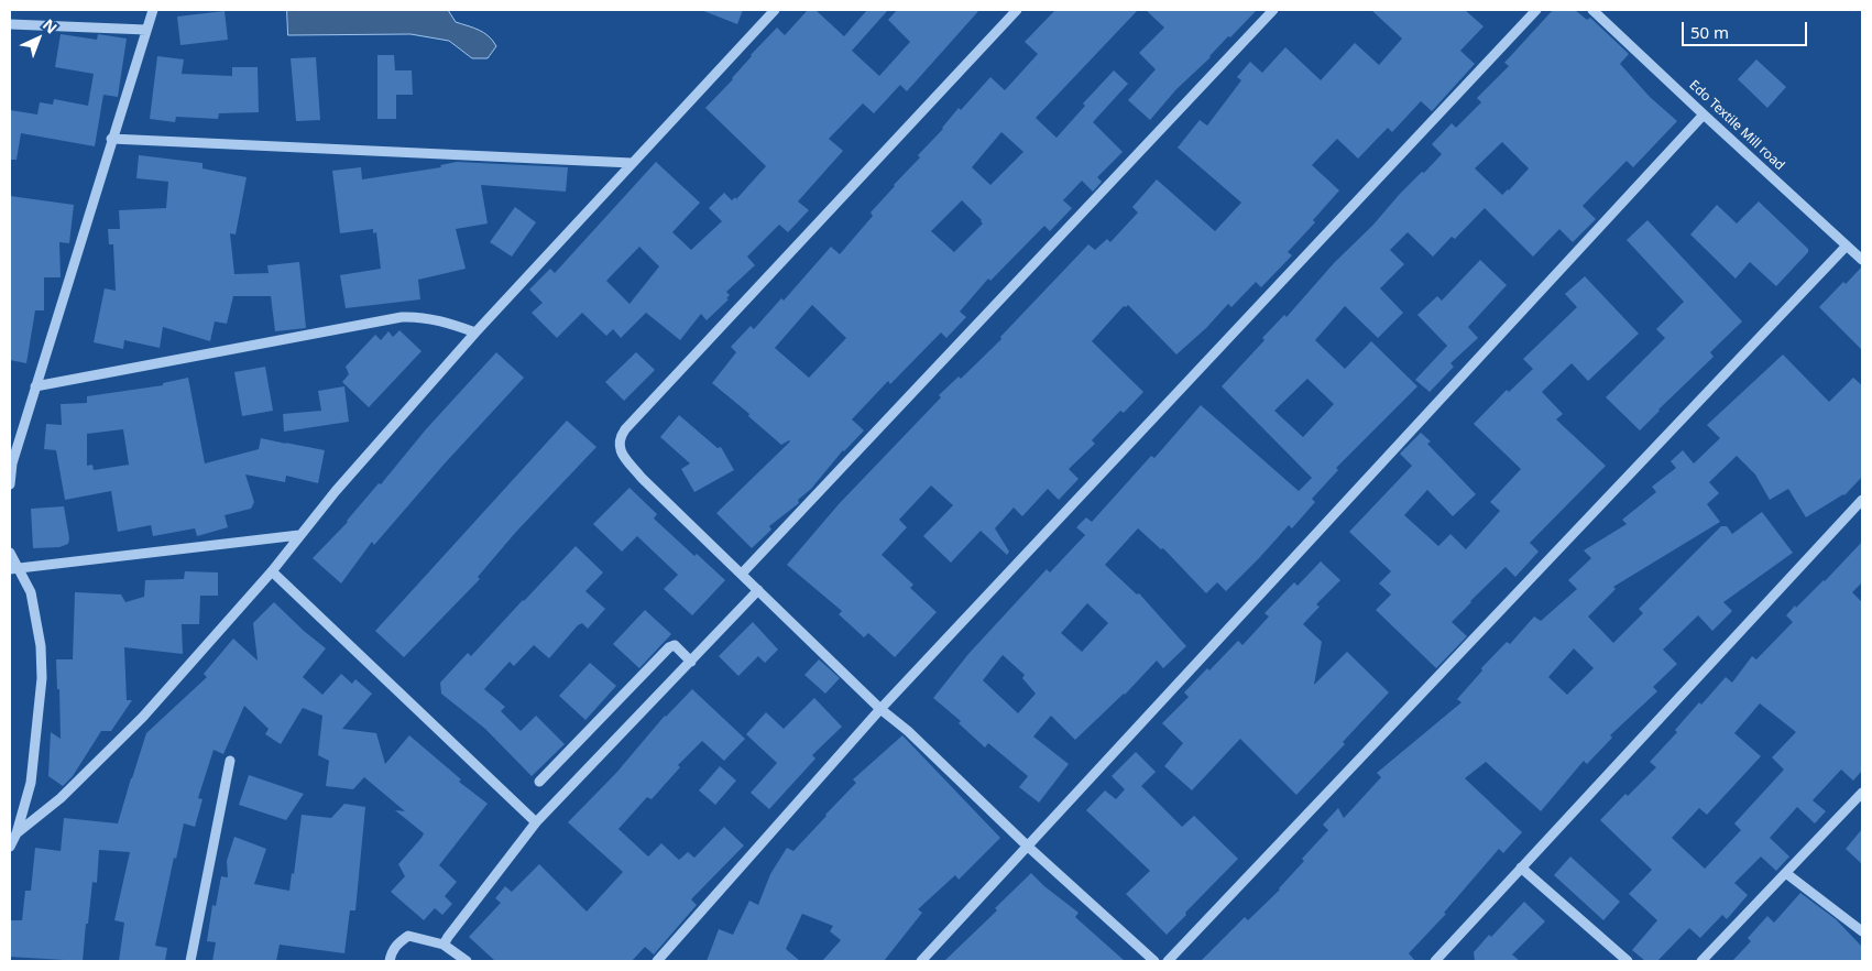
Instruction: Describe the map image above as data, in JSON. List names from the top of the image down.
{
  "streets": {
    "street": ["Edo Textile Mill road"]
  },
  "scale_bar": "50 m",
  "north": "top right"
}
